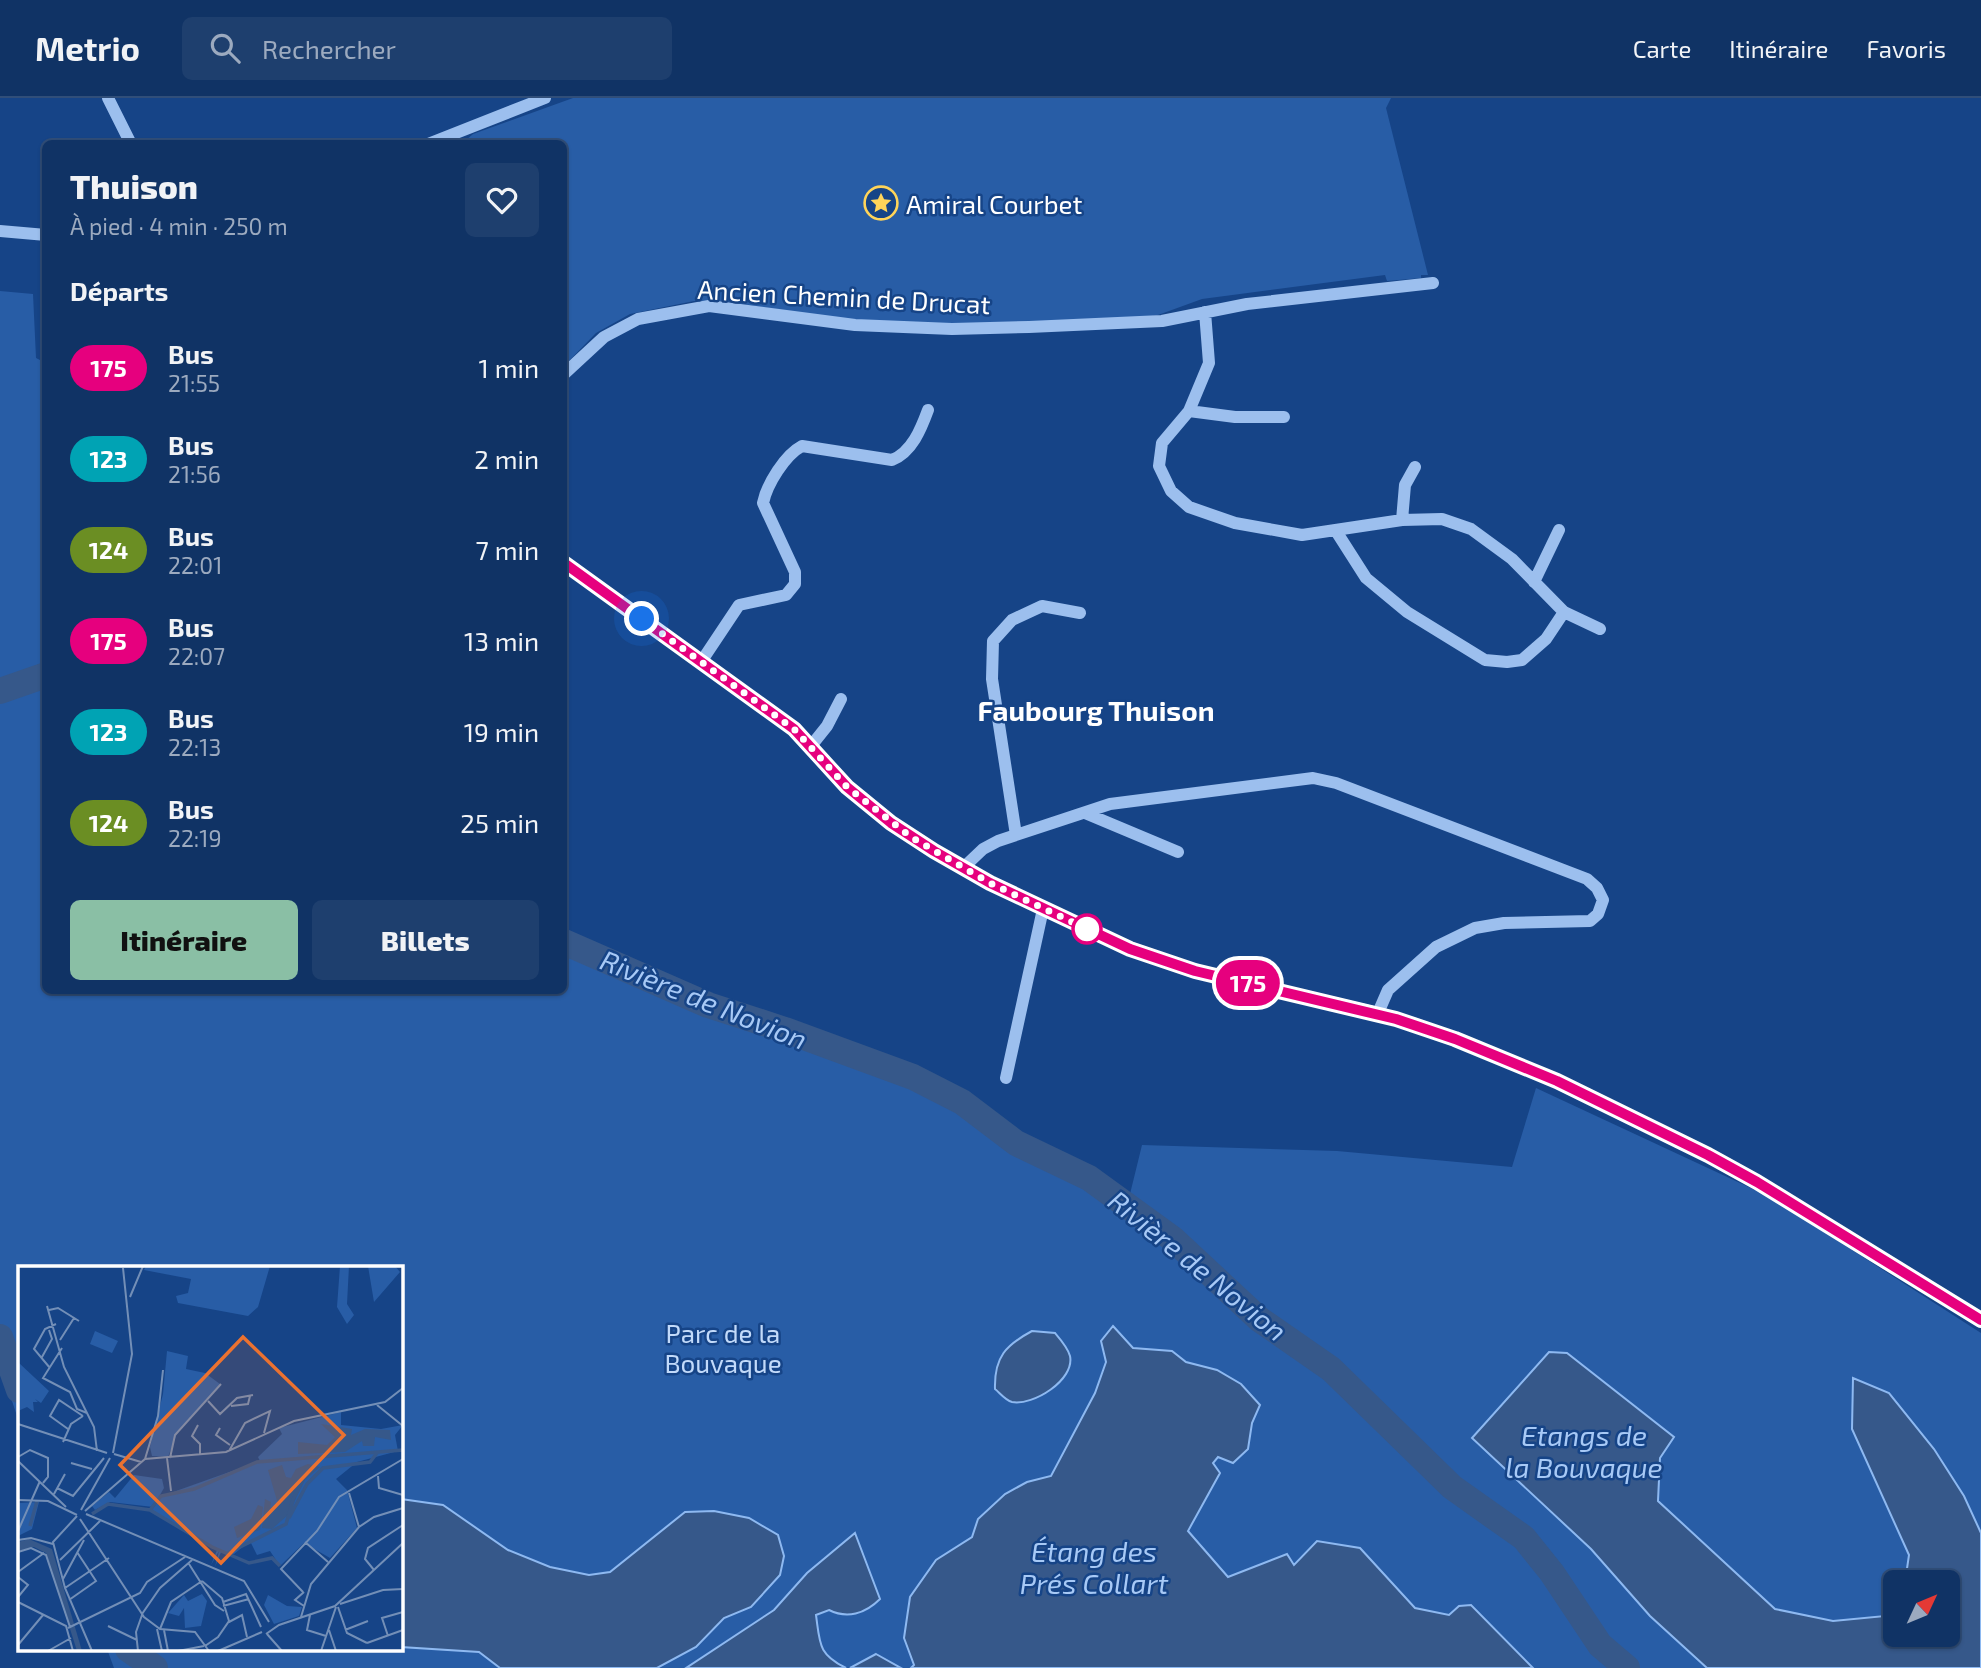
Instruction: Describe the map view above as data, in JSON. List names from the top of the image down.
{
  "streets": {
    "street": ["Ancien Chemin de Drucat"]
  },
  "districts": ["Faubourg Thuison"],
  "water": ["Rivière de Novion", "Etangs de la Bouvaque", "Étang des Prés Collart"],
  "parks": ["Parc de la Bouvaque"],
  "places": {
    "place": ["Amiral Courbet"]
  },
  "lines": ["bus line 175"],
  "north": "top right",
  "page": {
    "header": "Metrio",
    "search": "Rechercher",
    "nav": ["Carte", "Itinéraire", "Favoris"],
    "on_map": "175",
    "heading": [
      ["Thuison", "À pied · 4 min · 250 m"],
      "Départs"
    ],
    "list": [
      {
        "mark": "175",
        "name": "Bus",
        "note": "21:55",
        "value": "1 min"
      },
      {
        "mark": "123",
        "name": "Bus",
        "note": "21:56",
        "value": "2 min"
      },
      {
        "mark": "124",
        "name": "Bus",
        "note": "22:01",
        "value": "7 min"
      },
      {
        "mark": "175",
        "name": "Bus",
        "note": "22:07",
        "value": "13 min"
      },
      {
        "mark": "123",
        "name": "Bus",
        "note": "22:13",
        "value": "19 min"
      },
      {
        "mark": "124",
        "name": "Bus",
        "note": "22:19",
        "value": "25 min"
      }
    ],
    "buttons": ["Itinéraire", "Billets"]
  }
}
